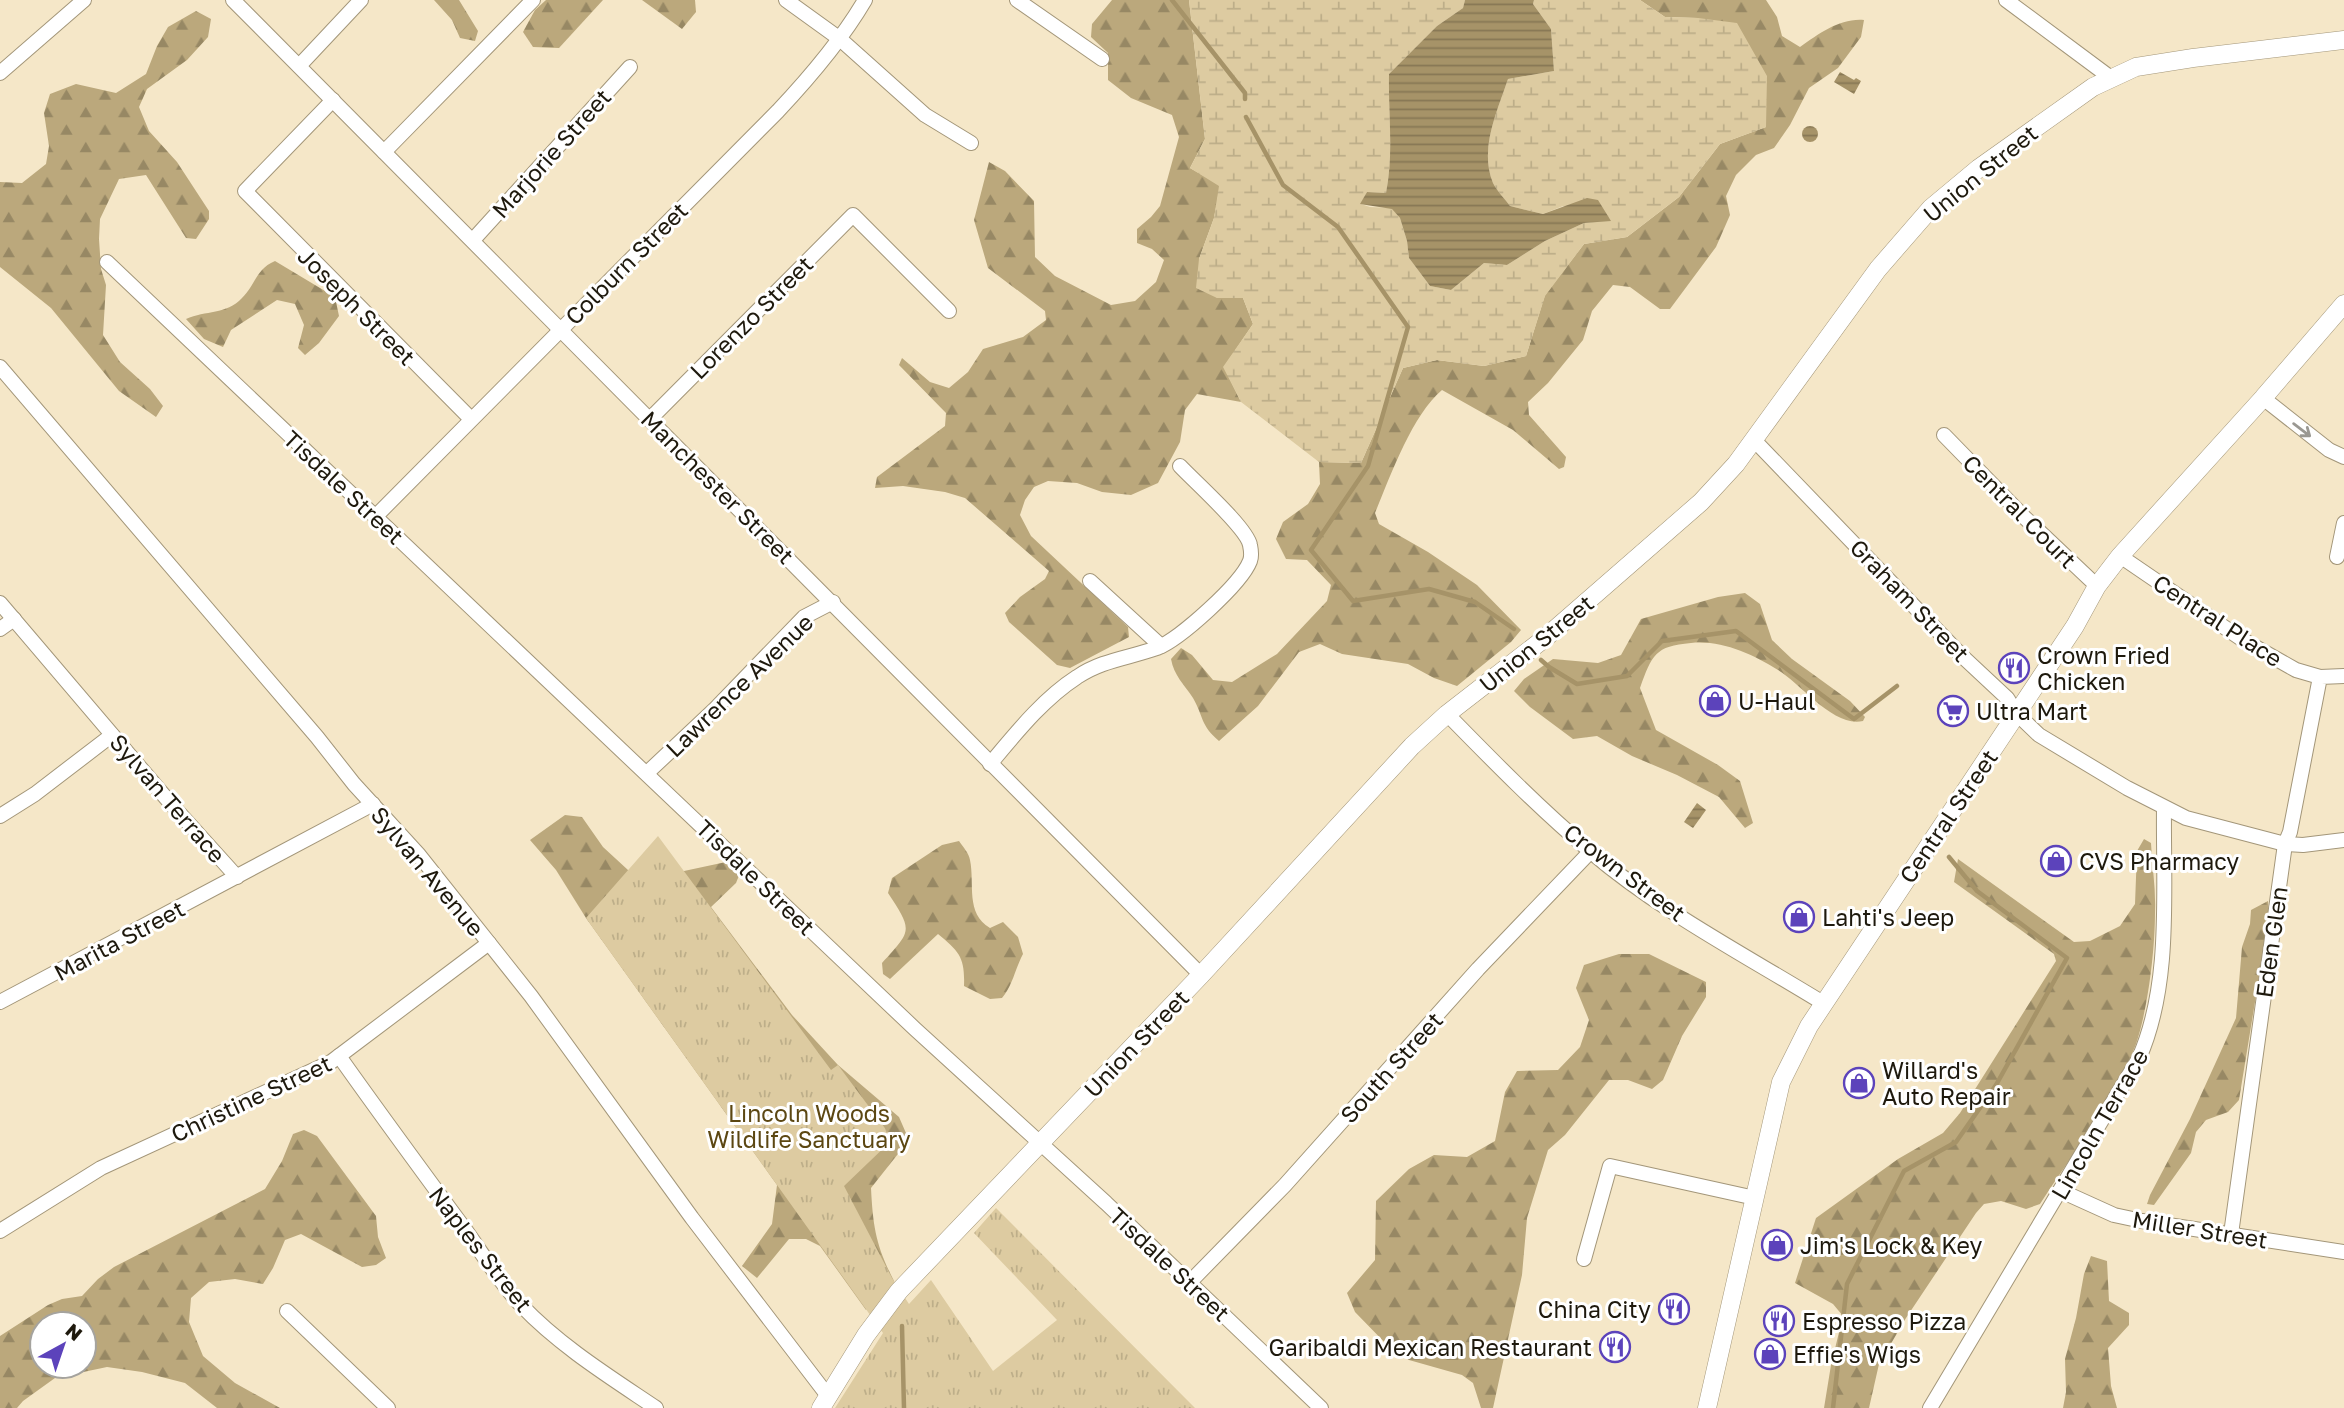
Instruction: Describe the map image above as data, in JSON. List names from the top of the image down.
{
  "streets": {
    "main road": ["Union Street", "Central Street"],
    "street": [
      "Marjorie Street",
      "Colburn Street",
      "Joseph Street",
      "Lorenzo Street",
      "Tisdale Street",
      "Manchester Street",
      "Central Court",
      "Graham Street",
      "Central Place",
      "Lawrence Avenue",
      "Sylvan Terrace",
      "Sylvan Avenue",
      "Crown Street",
      "Marita Street",
      "Eden Glen",
      "South Street",
      "Christine Street",
      "Lincoln Terrace",
      "Miller Street",
      "Naples Street"
    ]
  },
  "crossings": [
    ["Marjorie Street", "Manchester Street"],
    ["Union Street", "Tisdale Street"],
    ["Union Street", "Manchester Street"],
    ["Union Street", "Graham Street"],
    ["Union Street", "Sylvan Avenue"],
    ["Union Street", "Crown Street"],
    ["Colburn Street", "Joseph Street"],
    ["Colburn Street", "Tisdale Street"],
    ["Colburn Street", "Manchester Street"],
    ["Joseph Street", "Manchester Street"],
    ["Lorenzo Street", "Manchester Street"],
    ["Tisdale Street", "Lawrence Avenue"],
    ["Tisdale Street", "South Street"],
    ["Manchester Street", "Lawrence Avenue"],
    ["Central Court", "Central Street"],
    ["Graham Street", "Central Street"],
    ["Graham Street", "Eden Glen"],
    ["Graham Street", "Lincoln Terrace"],
    ["Central Place", "Central Street"],
    ["Central Place", "Eden Glen"],
    ["Sylvan Terrace", "Sylvan Avenue"],
    ["Sylvan Terrace", "Marita Street"],
    ["Central Street", "Crown Street"],
    ["Sylvan Avenue", "Christine Street"],
    ["Crown Street", "South Street"],
    ["Eden Glen", "Miller Street"],
    ["Christine Street", "Naples Street"],
    ["Lincoln Terrace", "Miller Street"]
  ],
  "parks": ["Lincoln Woods Wildlife Sanctuary"],
  "places": {
    "restaurant": [
      "Crown Fried Chicken",
      "China City",
      "Espresso Pizza",
      "Garibaldi Mexican Restaurant"
    ],
    "shop": [
      "U-Haul",
      "CVS Pharmacy",
      "Lahti's Jeep",
      "Willard's Auto Repair",
      "Jim's Lock & Key",
      "Effie's Wigs"
    ],
    "supermarket": ["Ultra Mart"]
  },
  "north": "top right"
}
